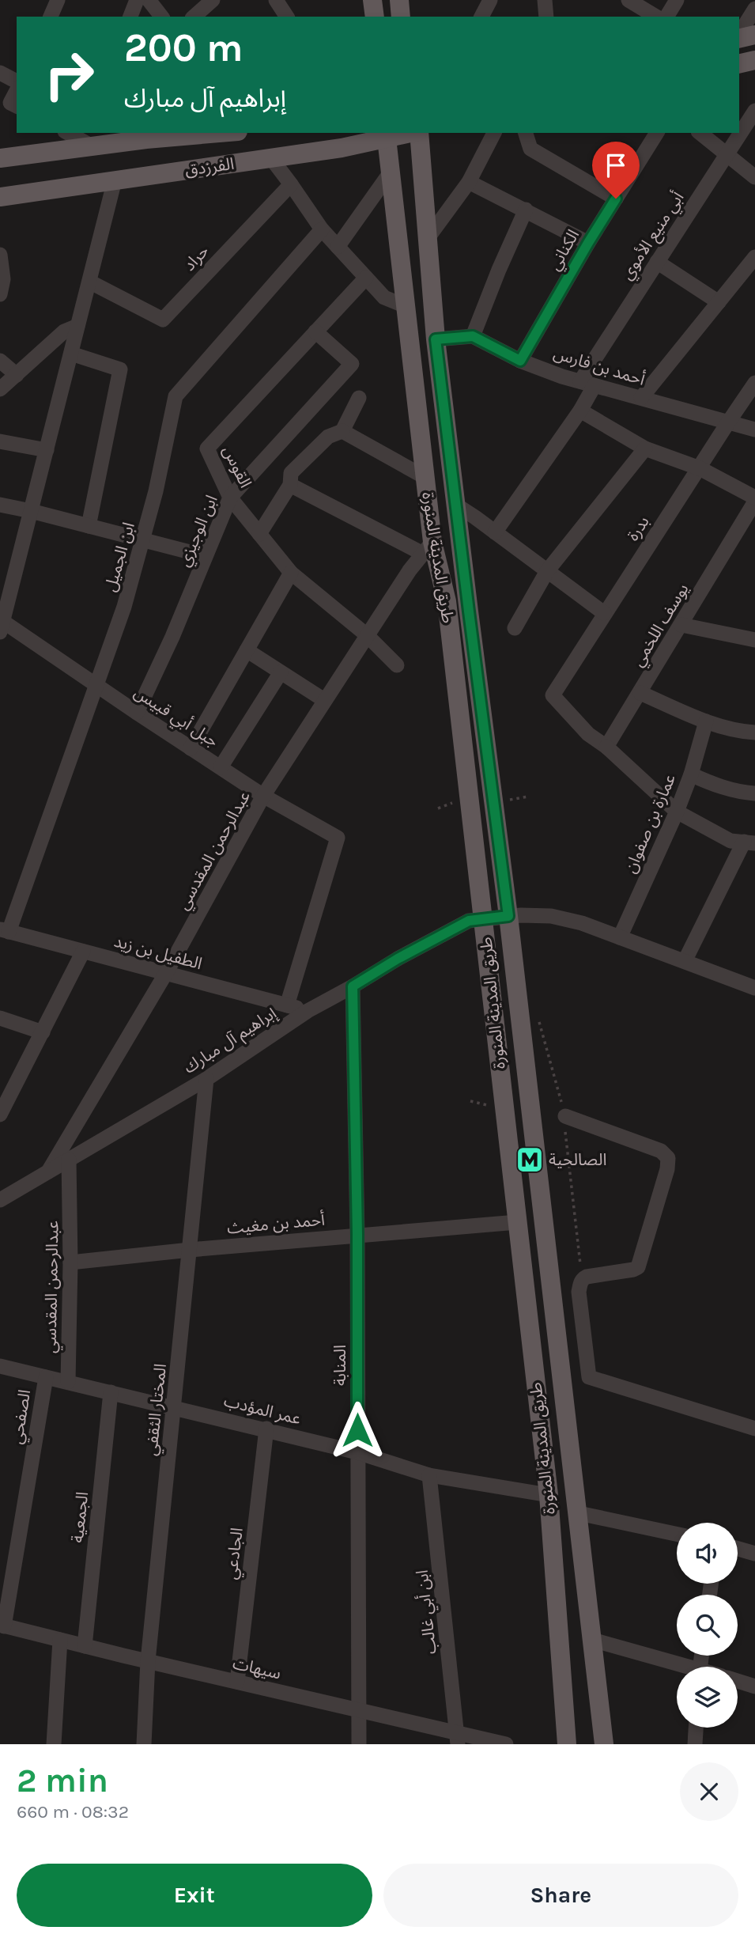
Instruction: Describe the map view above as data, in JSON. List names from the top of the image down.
{
  "streets": {
    "main road": ["الفرزدق", "طريق المدينة المنورة"],
    "street": [
      "أبي منيع الأموي",
      "الكناني",
      "حراد",
      "أحمد بن فارس",
      "القوس",
      "بدرة",
      "ابن الوجيزي",
      "ابن الجميل",
      "يوسف اللخمي",
      "جبل أبي قبيس",
      "عمارة بن صفوان",
      "عبدالرحمن المقدسي",
      "الطفيل بن زيد",
      "إبراهيم آل مبارك",
      "أحمد بن مغيث",
      "المنابة",
      "المختار الثقفي",
      "عمر المؤدب",
      "الصفحي",
      "الجمعية",
      "الجادعي",
      "ابن أبي غالب",
      "سيهات"
    ]
  },
  "crossings": [
    ["الفرزدق", "طريق المدينة المنورة"],
    ["أبي منيع الأموي", "أحمد بن فارس"],
    ["الكناني", "أحمد بن فارس"],
    ["أحمد بن فارس", "بدرة"],
    ["القوس", "ابن الوجيزي"],
    ["القوس", "عبدالرحمن المقدسي"],
    ["بدرة", "يوسف اللخمي"],
    ["ابن الوجيزي", "جبل أبي قبيس"],
    ["ابن الجميل", "جبل أبي قبيس"],
    ["ابن الجميل", "الطفيل بن زيد"],
    ["طريق المدينة المنورة", "عبدالرحمن المقدسي"],
    ["طريق المدينة المنورة", "إبراهيم آل مبارك"],
    ["طريق المدينة المنورة", "أحمد بن مغيث"],
    ["طريق المدينة المنورة", "عمر المؤدب"],
    ["جبل أبي قبيس", "عبدالرحمن المقدسي"],
    ["جبل أبي قبيس", "الطفيل بن زيد"],
    ["عمارة بن صفوان", "إبراهيم آل مبارك"],
    ["عبدالرحمن المقدسي", "الطفيل بن زيد"],
    ["عبدالرحمن المقدسي", "إبراهيم آل مبارك"],
    ["عبدالرحمن المقدسي", "أحمد بن مغيث"],
    ["عبدالرحمن المقدسي", "عمر المؤدب"],
    ["الطفيل بن زيد", "إبراهيم آل مبارك"],
    ["إبراهيم آل مبارك", "المنابة"],
    ["إبراهيم آل مبارك", "المختار الثقفي"],
    ["أحمد بن مغيث", "المنابة"],
    ["أحمد بن مغيث", "المختار الثقفي"],
    ["المنابة", "عمر المؤدب"],
    ["المنابة", "سيهات"],
    ["المختار الثقفي", "عمر المؤدب"],
    ["المختار الثقفي", "سيهات"],
    ["عمر المؤدب", "الصفحي"],
    ["عمر المؤدب", "الجمعية"],
    ["عمر المؤدب", "الجادعي"],
    ["عمر المؤدب", "ابن أبي غالب"],
    ["الصفحي", "سيهات"],
    ["الجمعية", "سيهات"],
    ["الجادعي", "سيهات"],
    ["ابن أبي غالب", "سيهات"]
  ],
  "places": {
    "metro station": ["الصالحية"]
  },
  "page": {
    "turn": ["200 m", "إبراهيم آل مبارك"],
    "heading": ["2 min", "660 m · 08:32"],
    "buttons": ["Exit", "Share"]
  }
}
